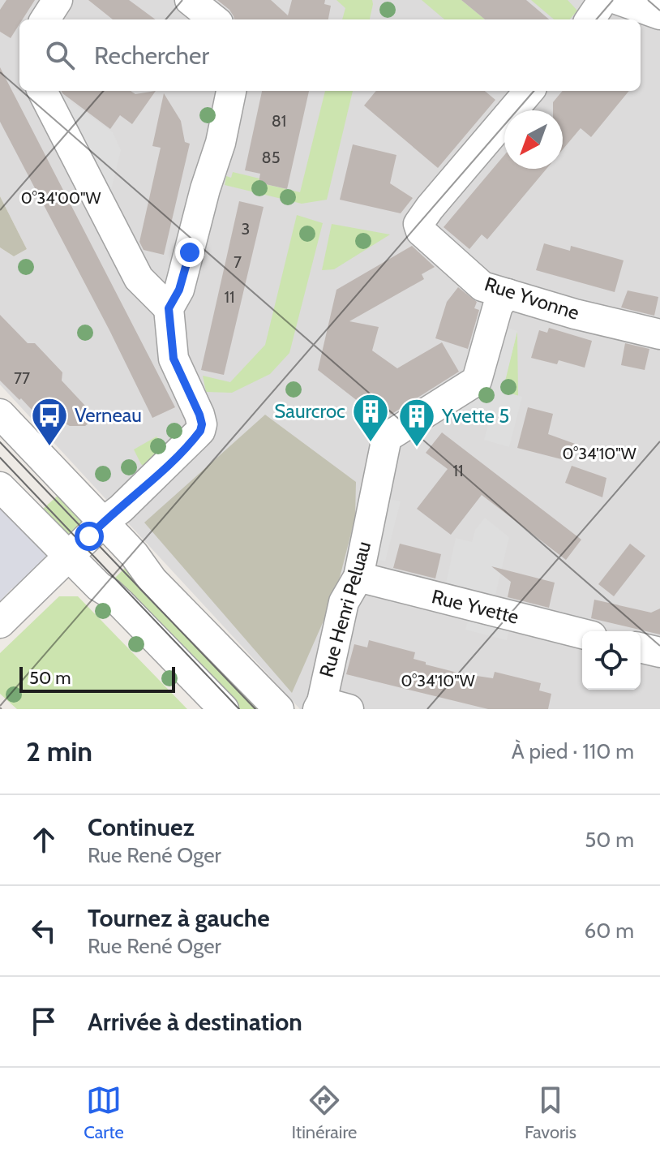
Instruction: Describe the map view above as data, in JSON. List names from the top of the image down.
{
  "streets": {
    "street": ["Rue Yvonne", "Rue Yvette", "Rue Henri Peluau"]
  },
  "crossings": [
    ["Rue Yvonne", "Rue Henri Peluau"],
    ["Rue Yvette", "Rue Henri Peluau"]
  ],
  "places": {
    "building": ["Saurcroc", "Yvette 5"],
    "bus stop": ["Verneau"]
  },
  "house_numbers": [
    "81",
    "85",
    "3",
    "7",
    "11",
    "77",
    "11"
  ],
  "scale_bar": "50 m",
  "north": "bottom left",
  "page": {
    "search": "Rechercher",
    "scale": "50 m",
    "heading": ["2 min", "À pied · 110 m"],
    "list": [
      ["Continuez", "Rue René Oger", "50 m"],
      ["Tournez à gauche", "Rue René Oger", "60 m"],
      "Arrivée à destination"
    ],
    "nav": ["Carte", "Itinéraire", "Favoris"]
  },
  "coordinates": ["0°34'00\"W", "0°34'10\"W"]
}
